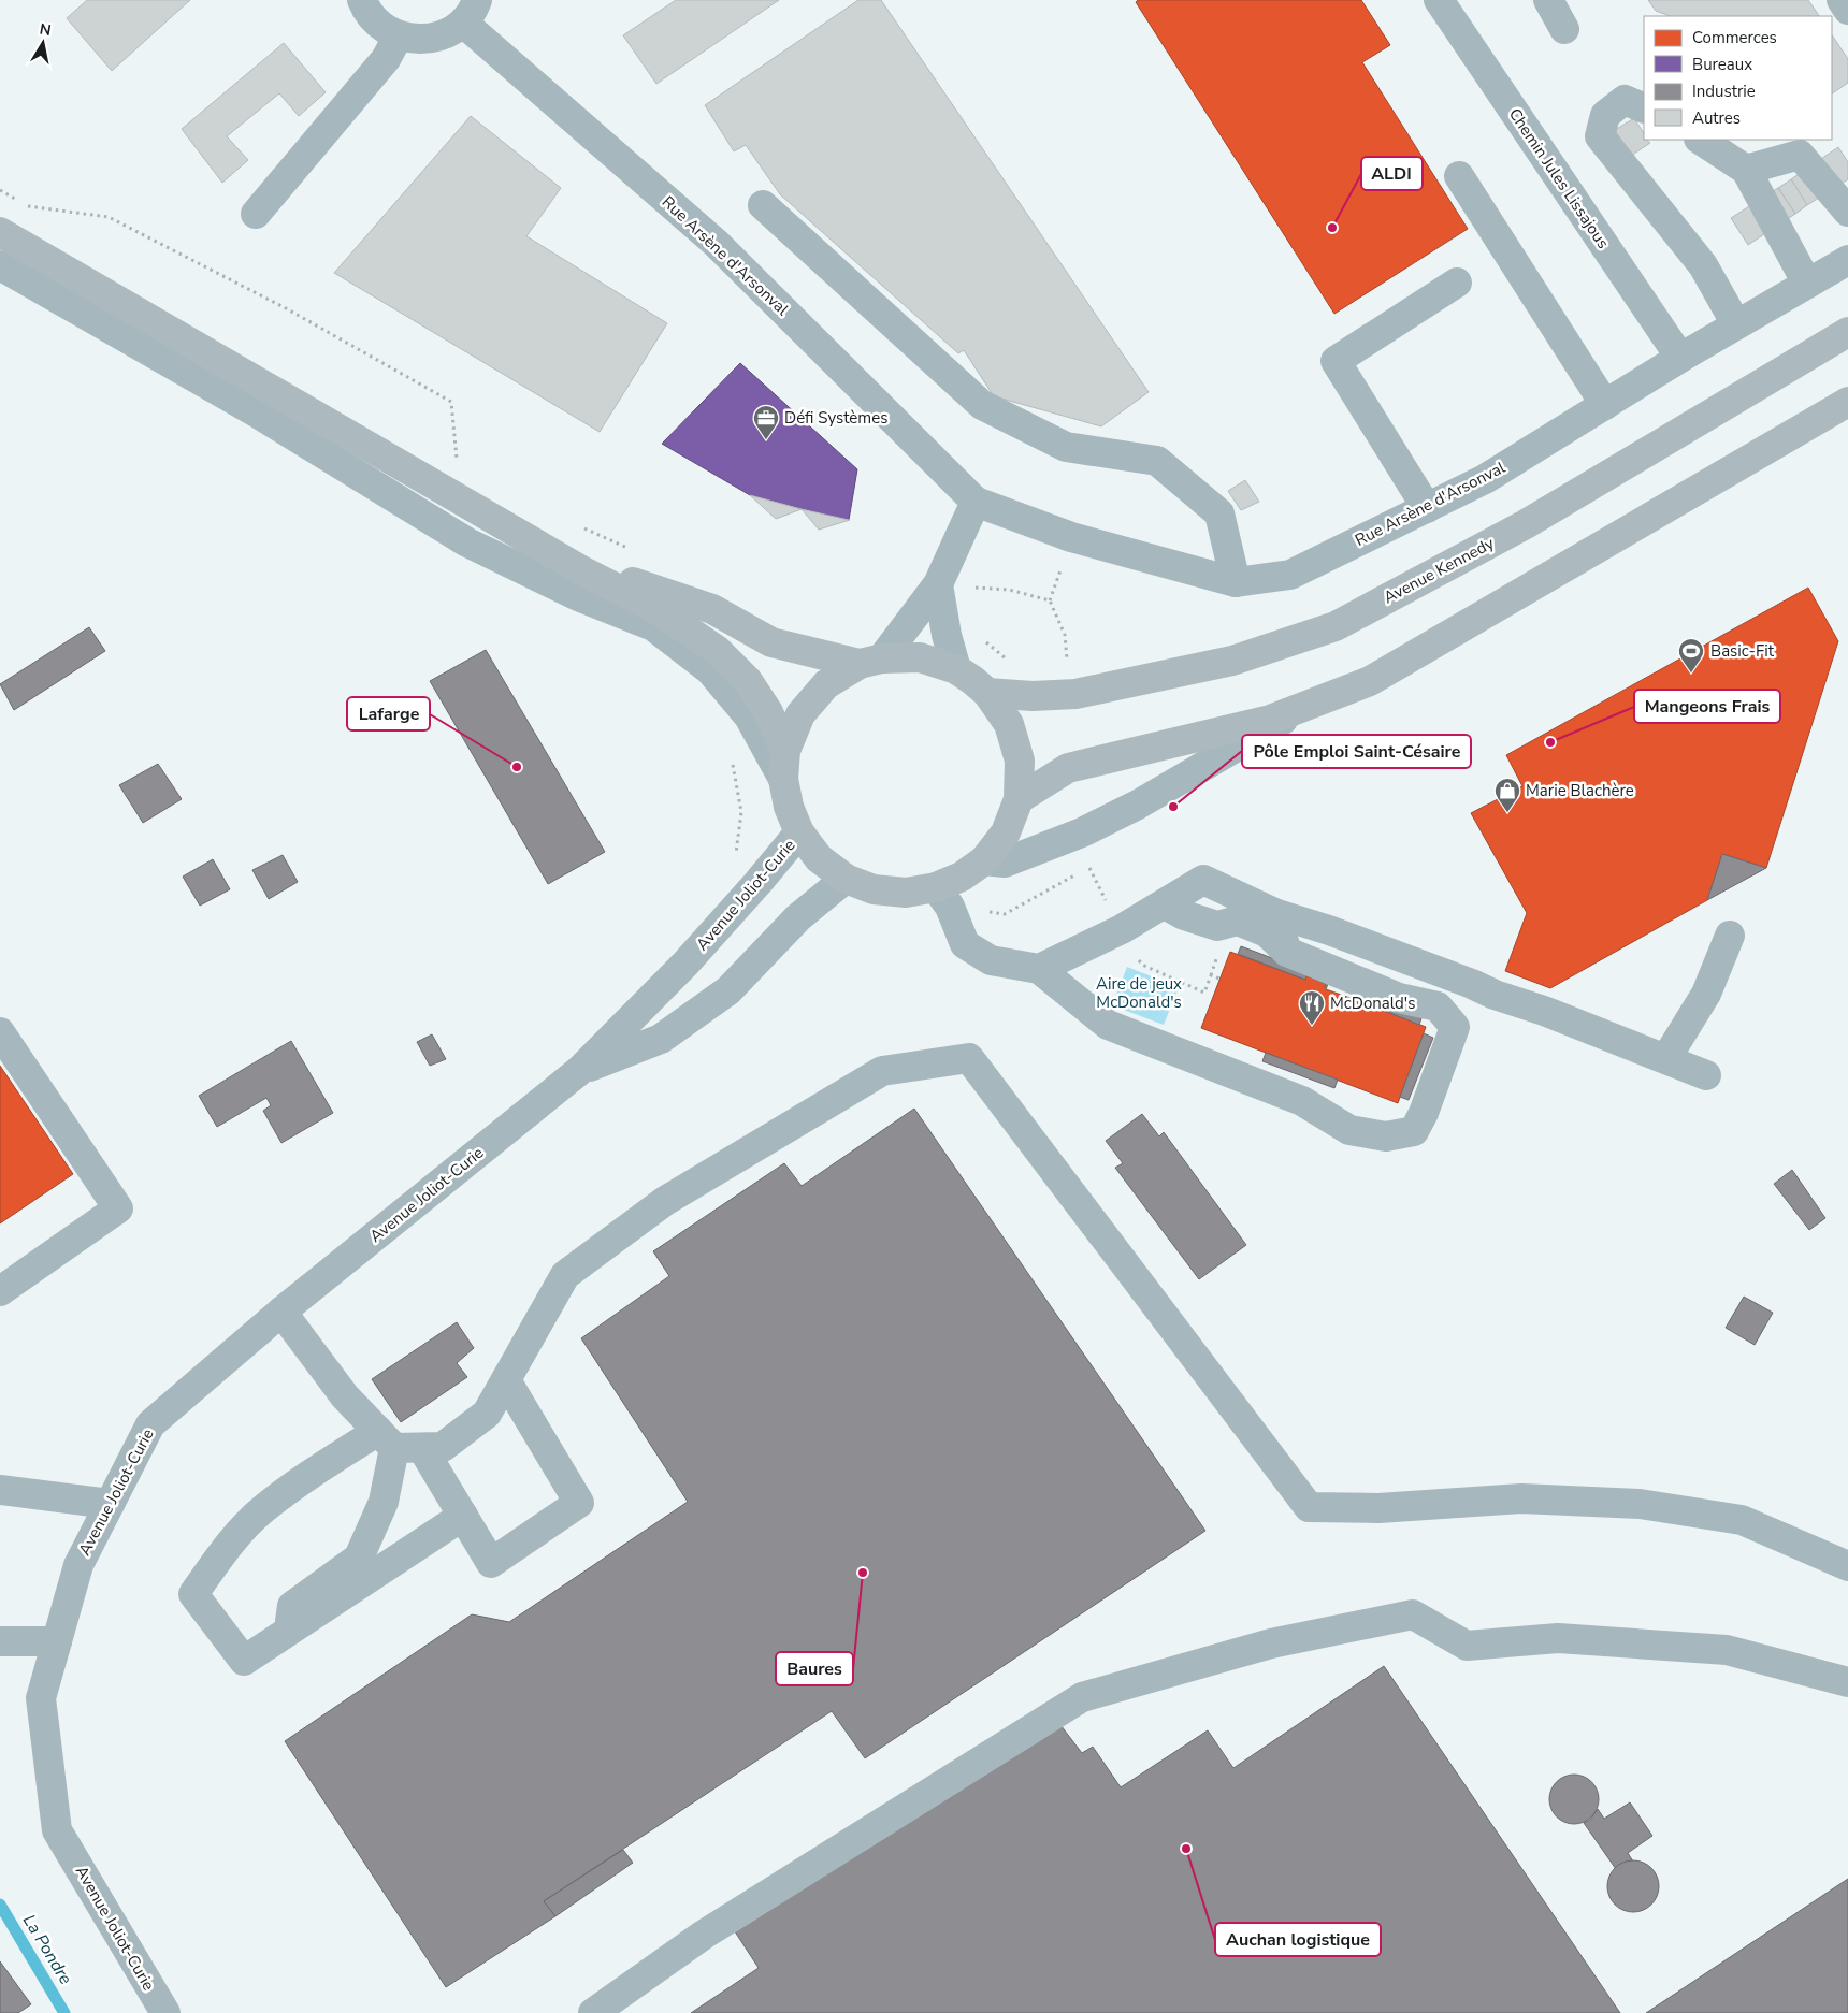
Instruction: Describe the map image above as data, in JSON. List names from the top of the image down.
{
  "streets": {
    "main road": ["Avenue Kennedy"],
    "street": ["Chemin Jules Lissajous", "Rue Arsène d'Arsonval", "Avenue Joliot-Curie"]
  },
  "crossings": [
    ["Chemin Jules Lissajous", "Rue Arsène d'Arsonval"]
  ],
  "water": ["La Pondre"],
  "parks": ["Aire de jeux McDonald's"],
  "places": {
    "other": [
      "ALDI",
      "Mangeons Frais",
      "Lafarge",
      "Pôle Emploi Saint-Césaire",
      "Baures",
      "Auchan logistique"
    ],
    "office": ["Défi Systèmes"],
    "sports": ["Basic-Fit"],
    "shop": ["Marie Blachère"],
    "restaurant": ["McDonald's"]
  },
  "legend": [
    "Commerces",
    "Bureaux",
    "Industrie",
    "Autres"
  ],
  "north": "top"
}
